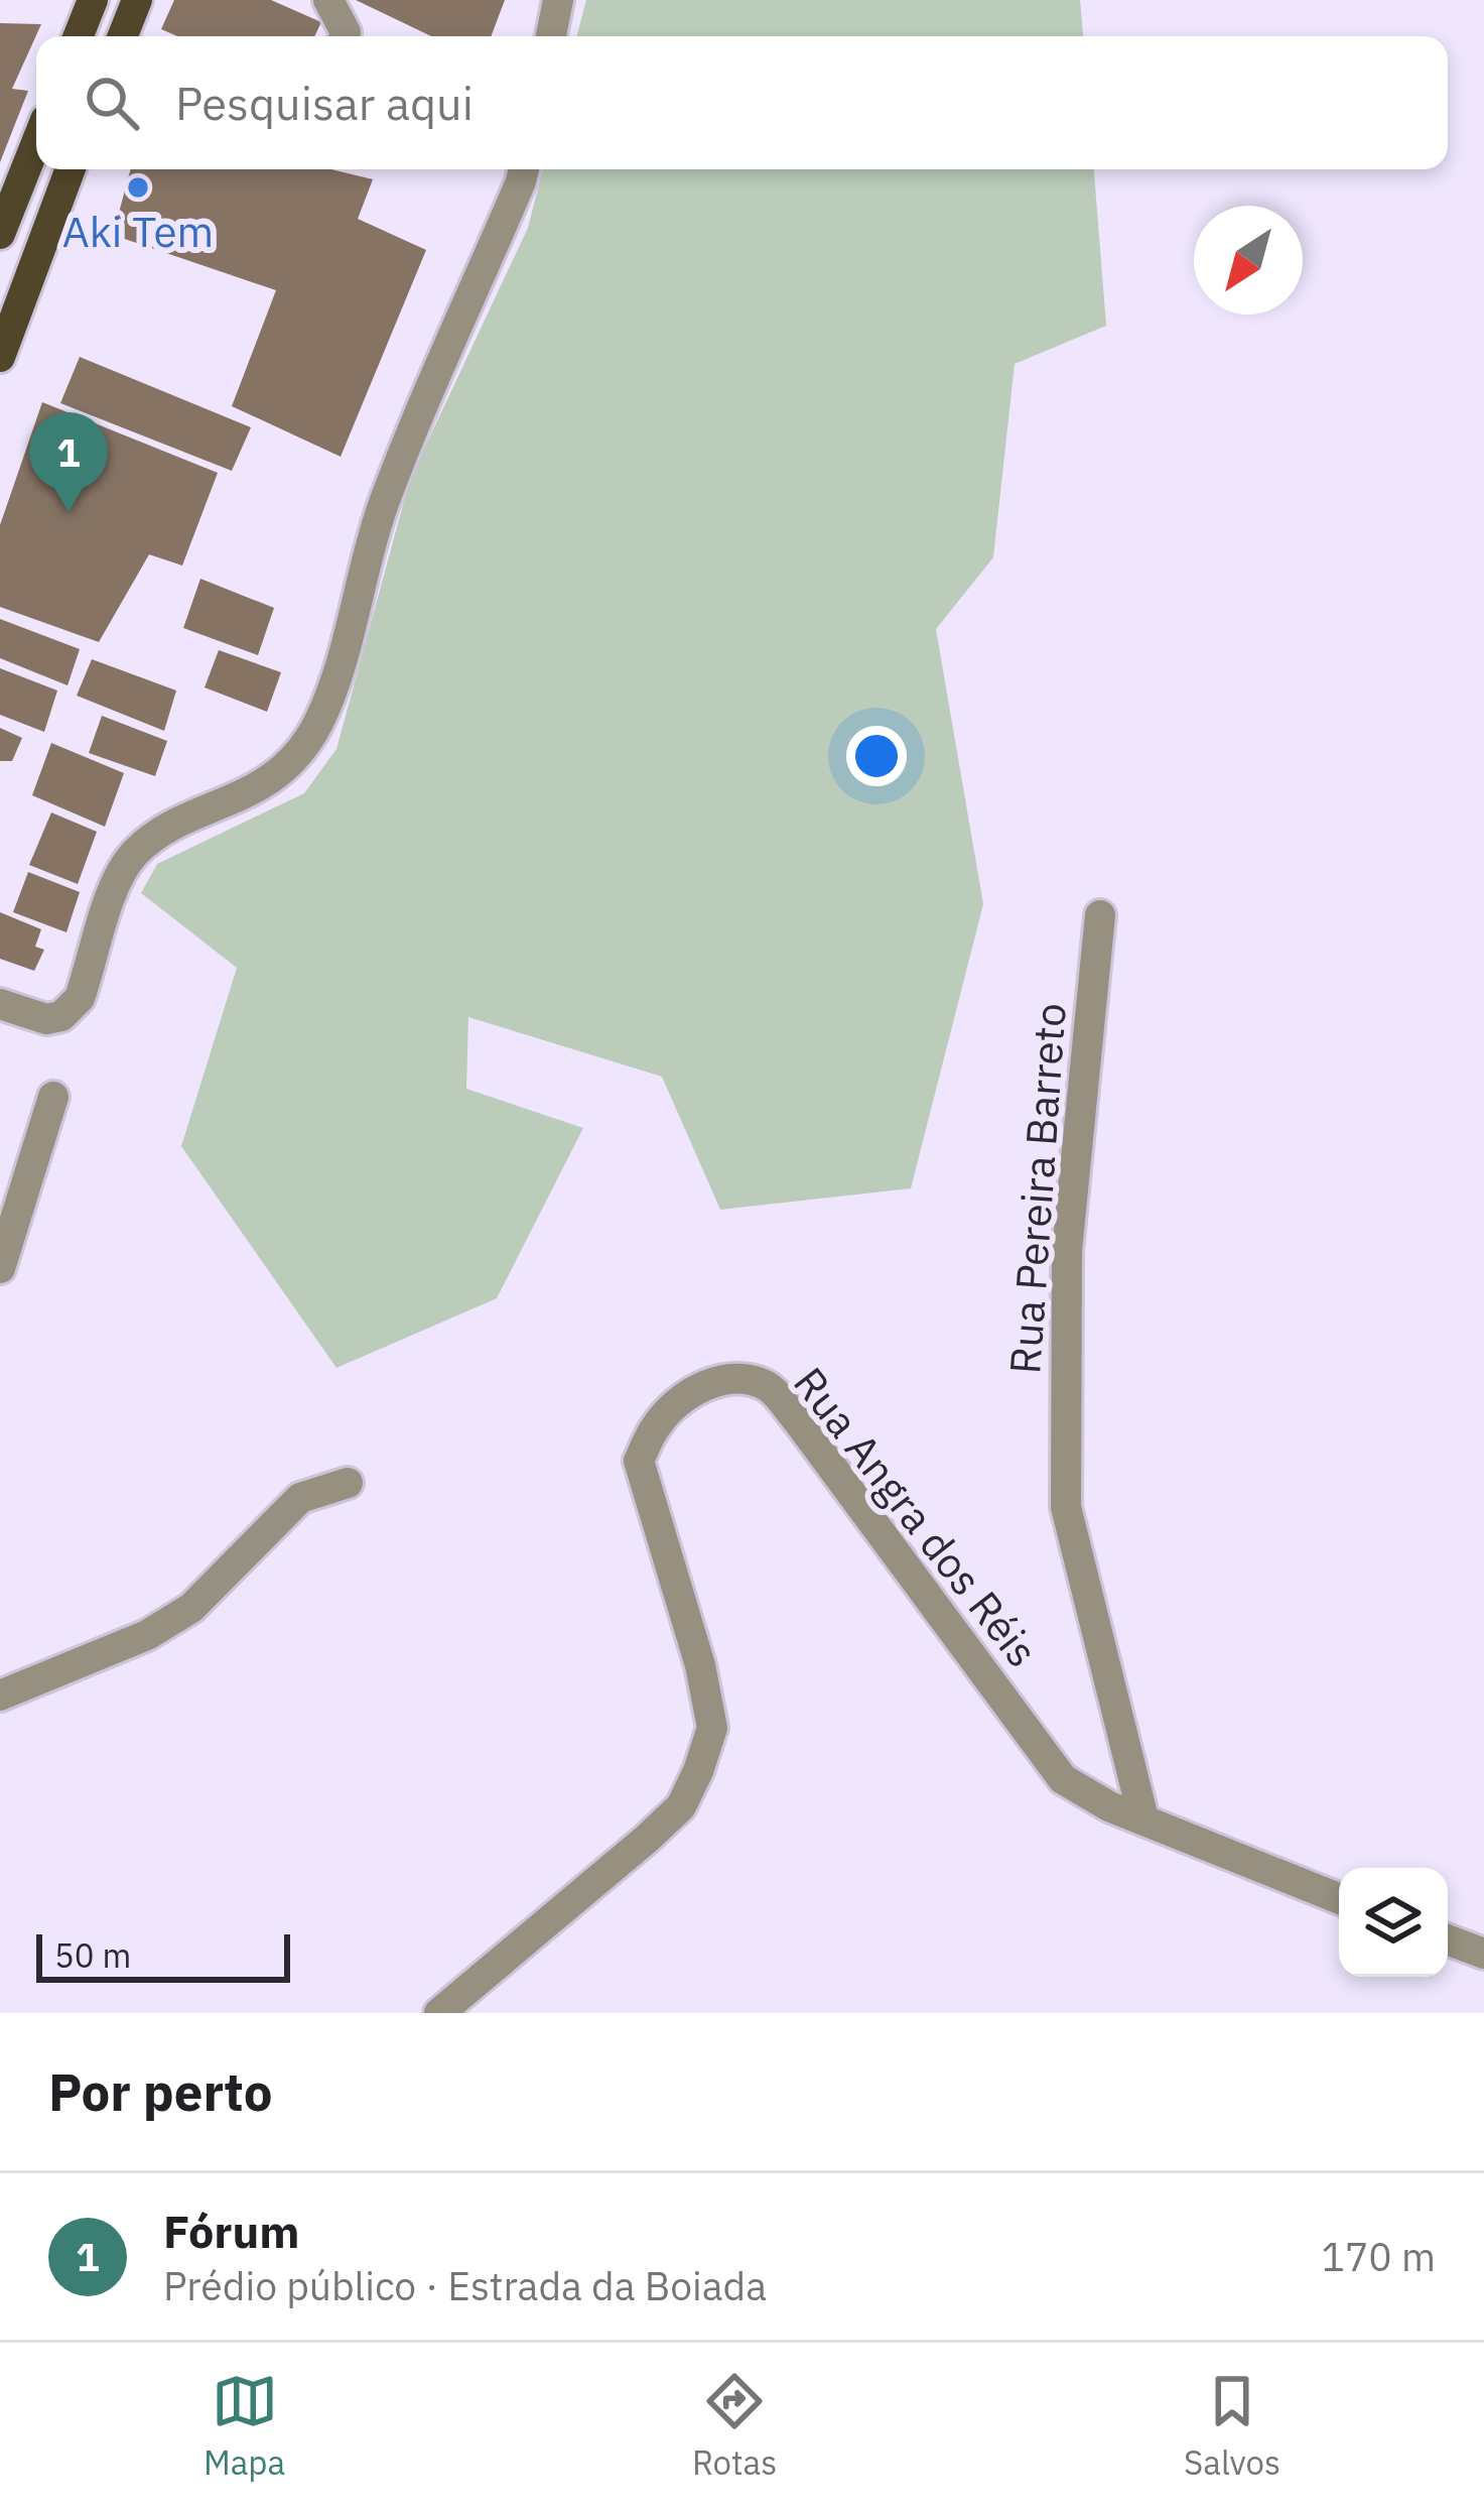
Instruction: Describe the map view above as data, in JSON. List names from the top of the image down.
{
  "streets": {
    "street": ["Rua Pereira Barreto", "Rua Angra dos Réis"]
  },
  "crossings": [
    ["Rua Pereira Barreto", "Rua Angra dos Réis"]
  ],
  "places": ["Aki Tem"],
  "scale_bar": "50 m",
  "north": "bottom left",
  "page": {
    "search": "Pesquisar aqui",
    "pins": "1",
    "scale": "50 m",
    "heading": "Por perto",
    "list": [
      {
        "mark": "1",
        "name": "Fórum",
        "note": "Prédio público · Estrada da Boiada",
        "value": "170 m"
      }
    ],
    "nav": ["Mapa", "Rotas", "Salvos"]
  }
}
